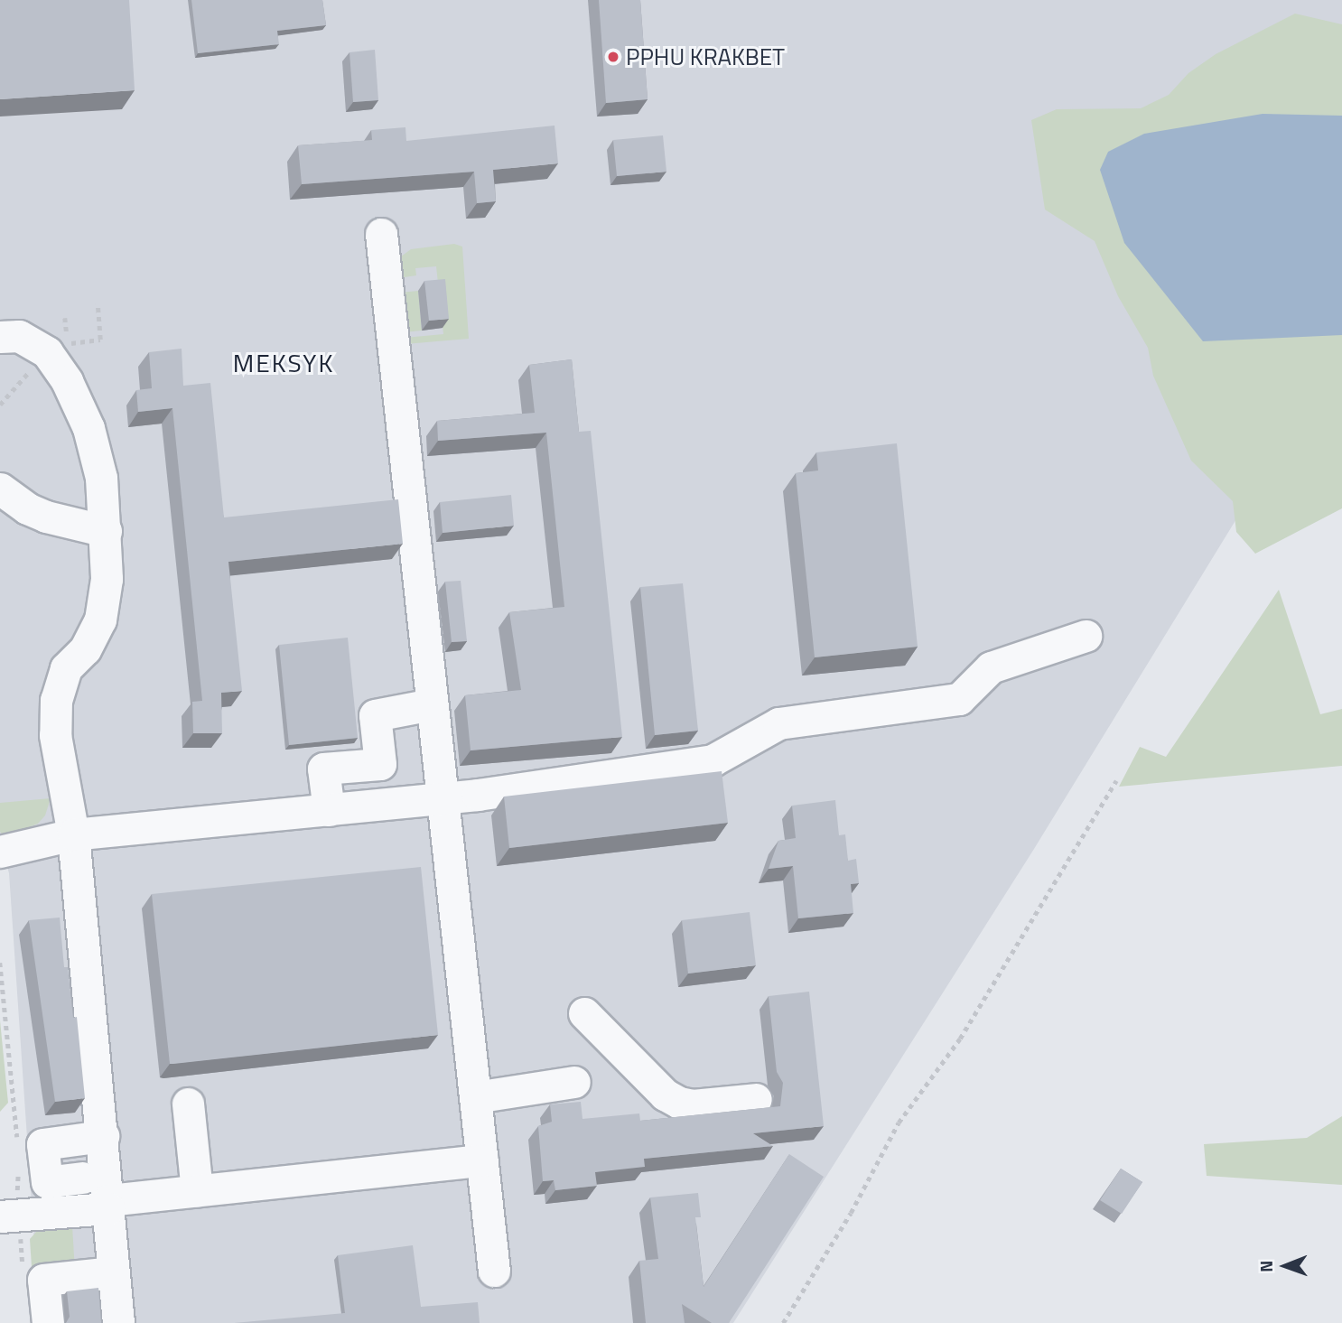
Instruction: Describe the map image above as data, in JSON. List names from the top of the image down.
{
  "districts": ["MEKSYK"],
  "places": ["PPHU KRAKBET"],
  "north": "left"
}
